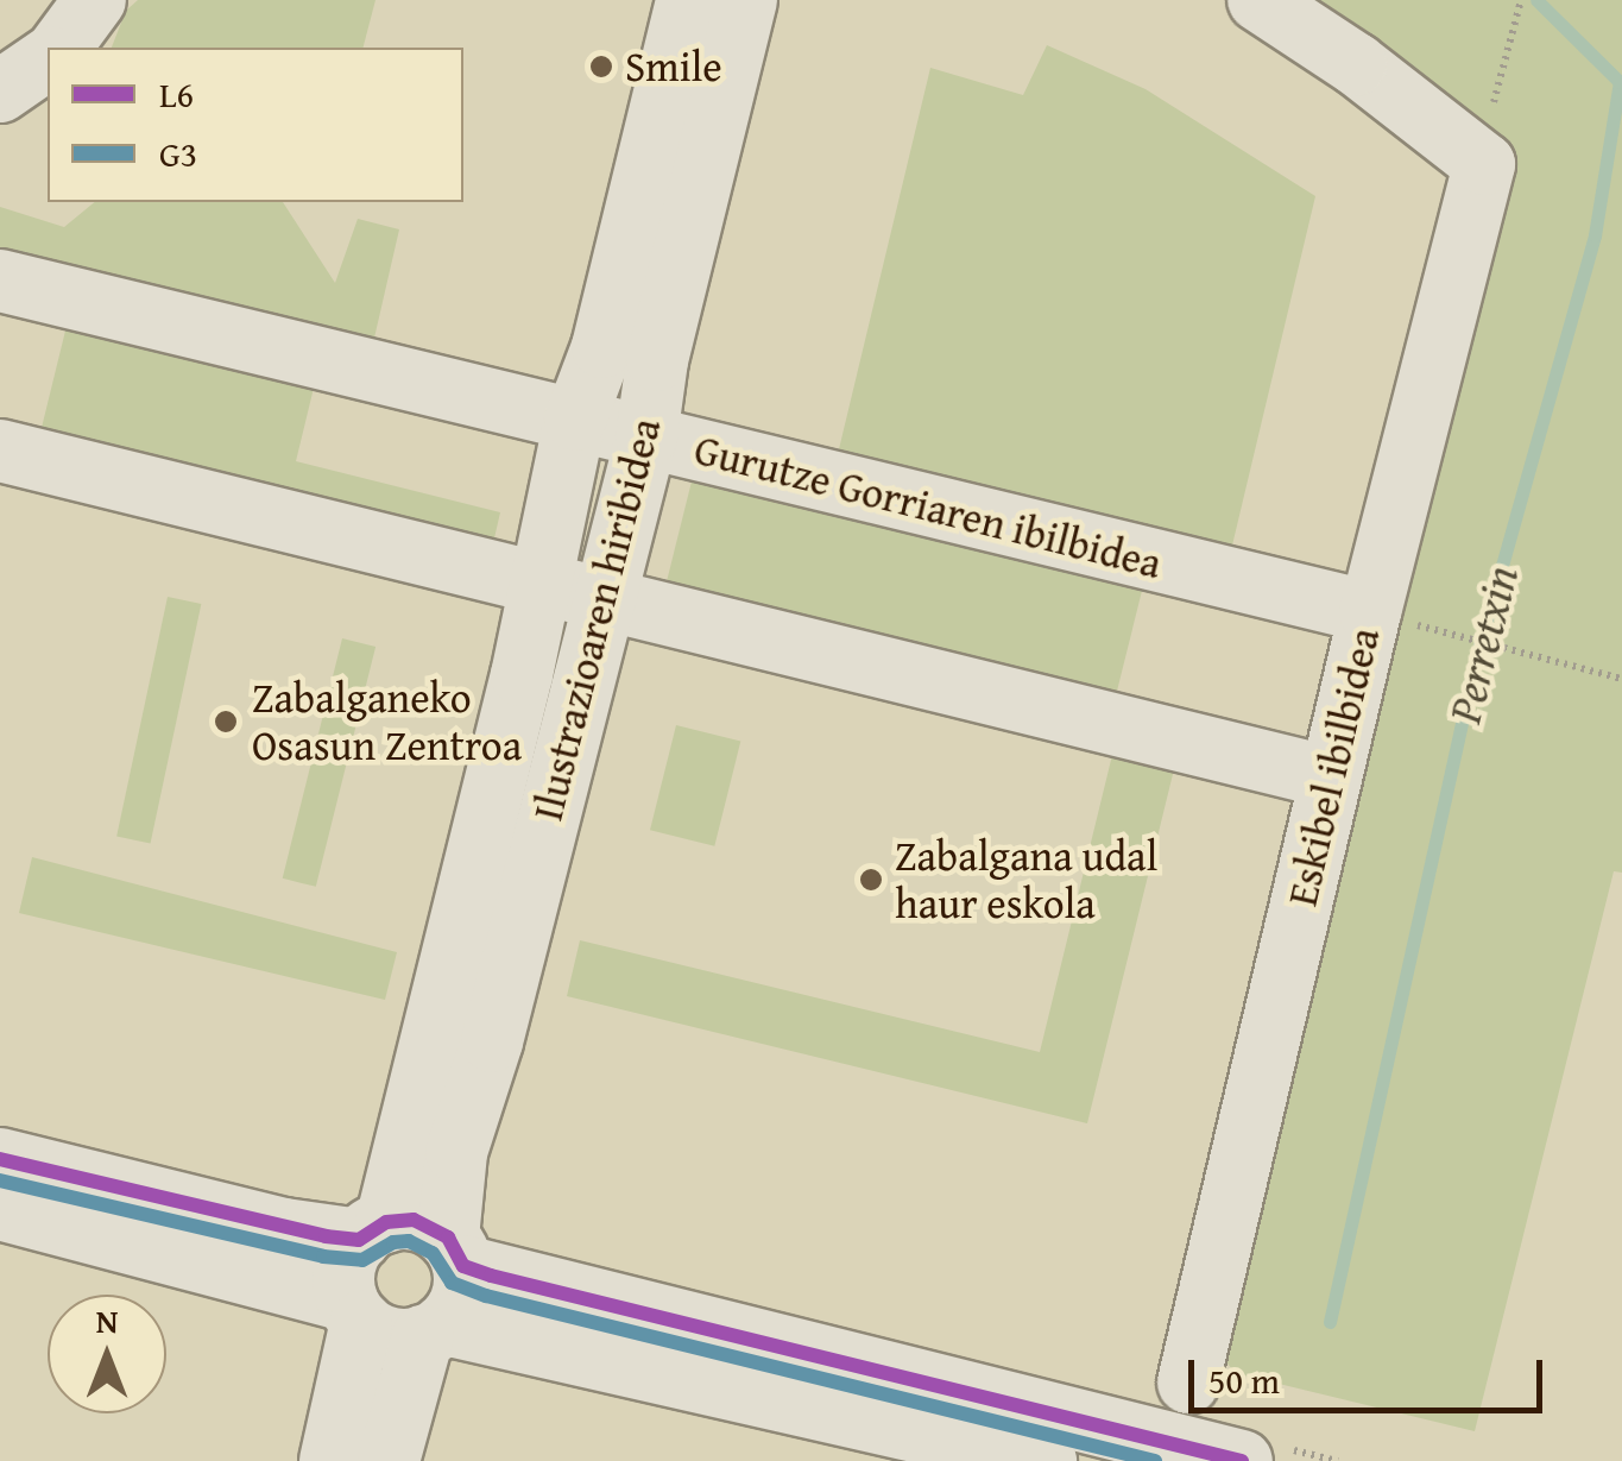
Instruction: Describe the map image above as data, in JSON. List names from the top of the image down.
{
  "streets": {
    "street": ["Gurutze Gorriaren ibilbidea", "Ilustrazioaren hiribidea", "Eskibel ibilbidea"]
  },
  "crossings": [
    ["Gurutze Gorriaren ibilbidea", "Ilustrazioaren hiribidea"],
    ["Gurutze Gorriaren ibilbidea", "Eskibel ibilbidea"]
  ],
  "water": ["Perretxin"],
  "places": ["Smile", "Zabalganeko Osasun Zentroa", "Zabalgana udal haur eskola"],
  "lines": ["transit line L6", "transit line G3"],
  "legend": ["L6", "G3"],
  "scale_bar": "50 m",
  "north": "top"
}
